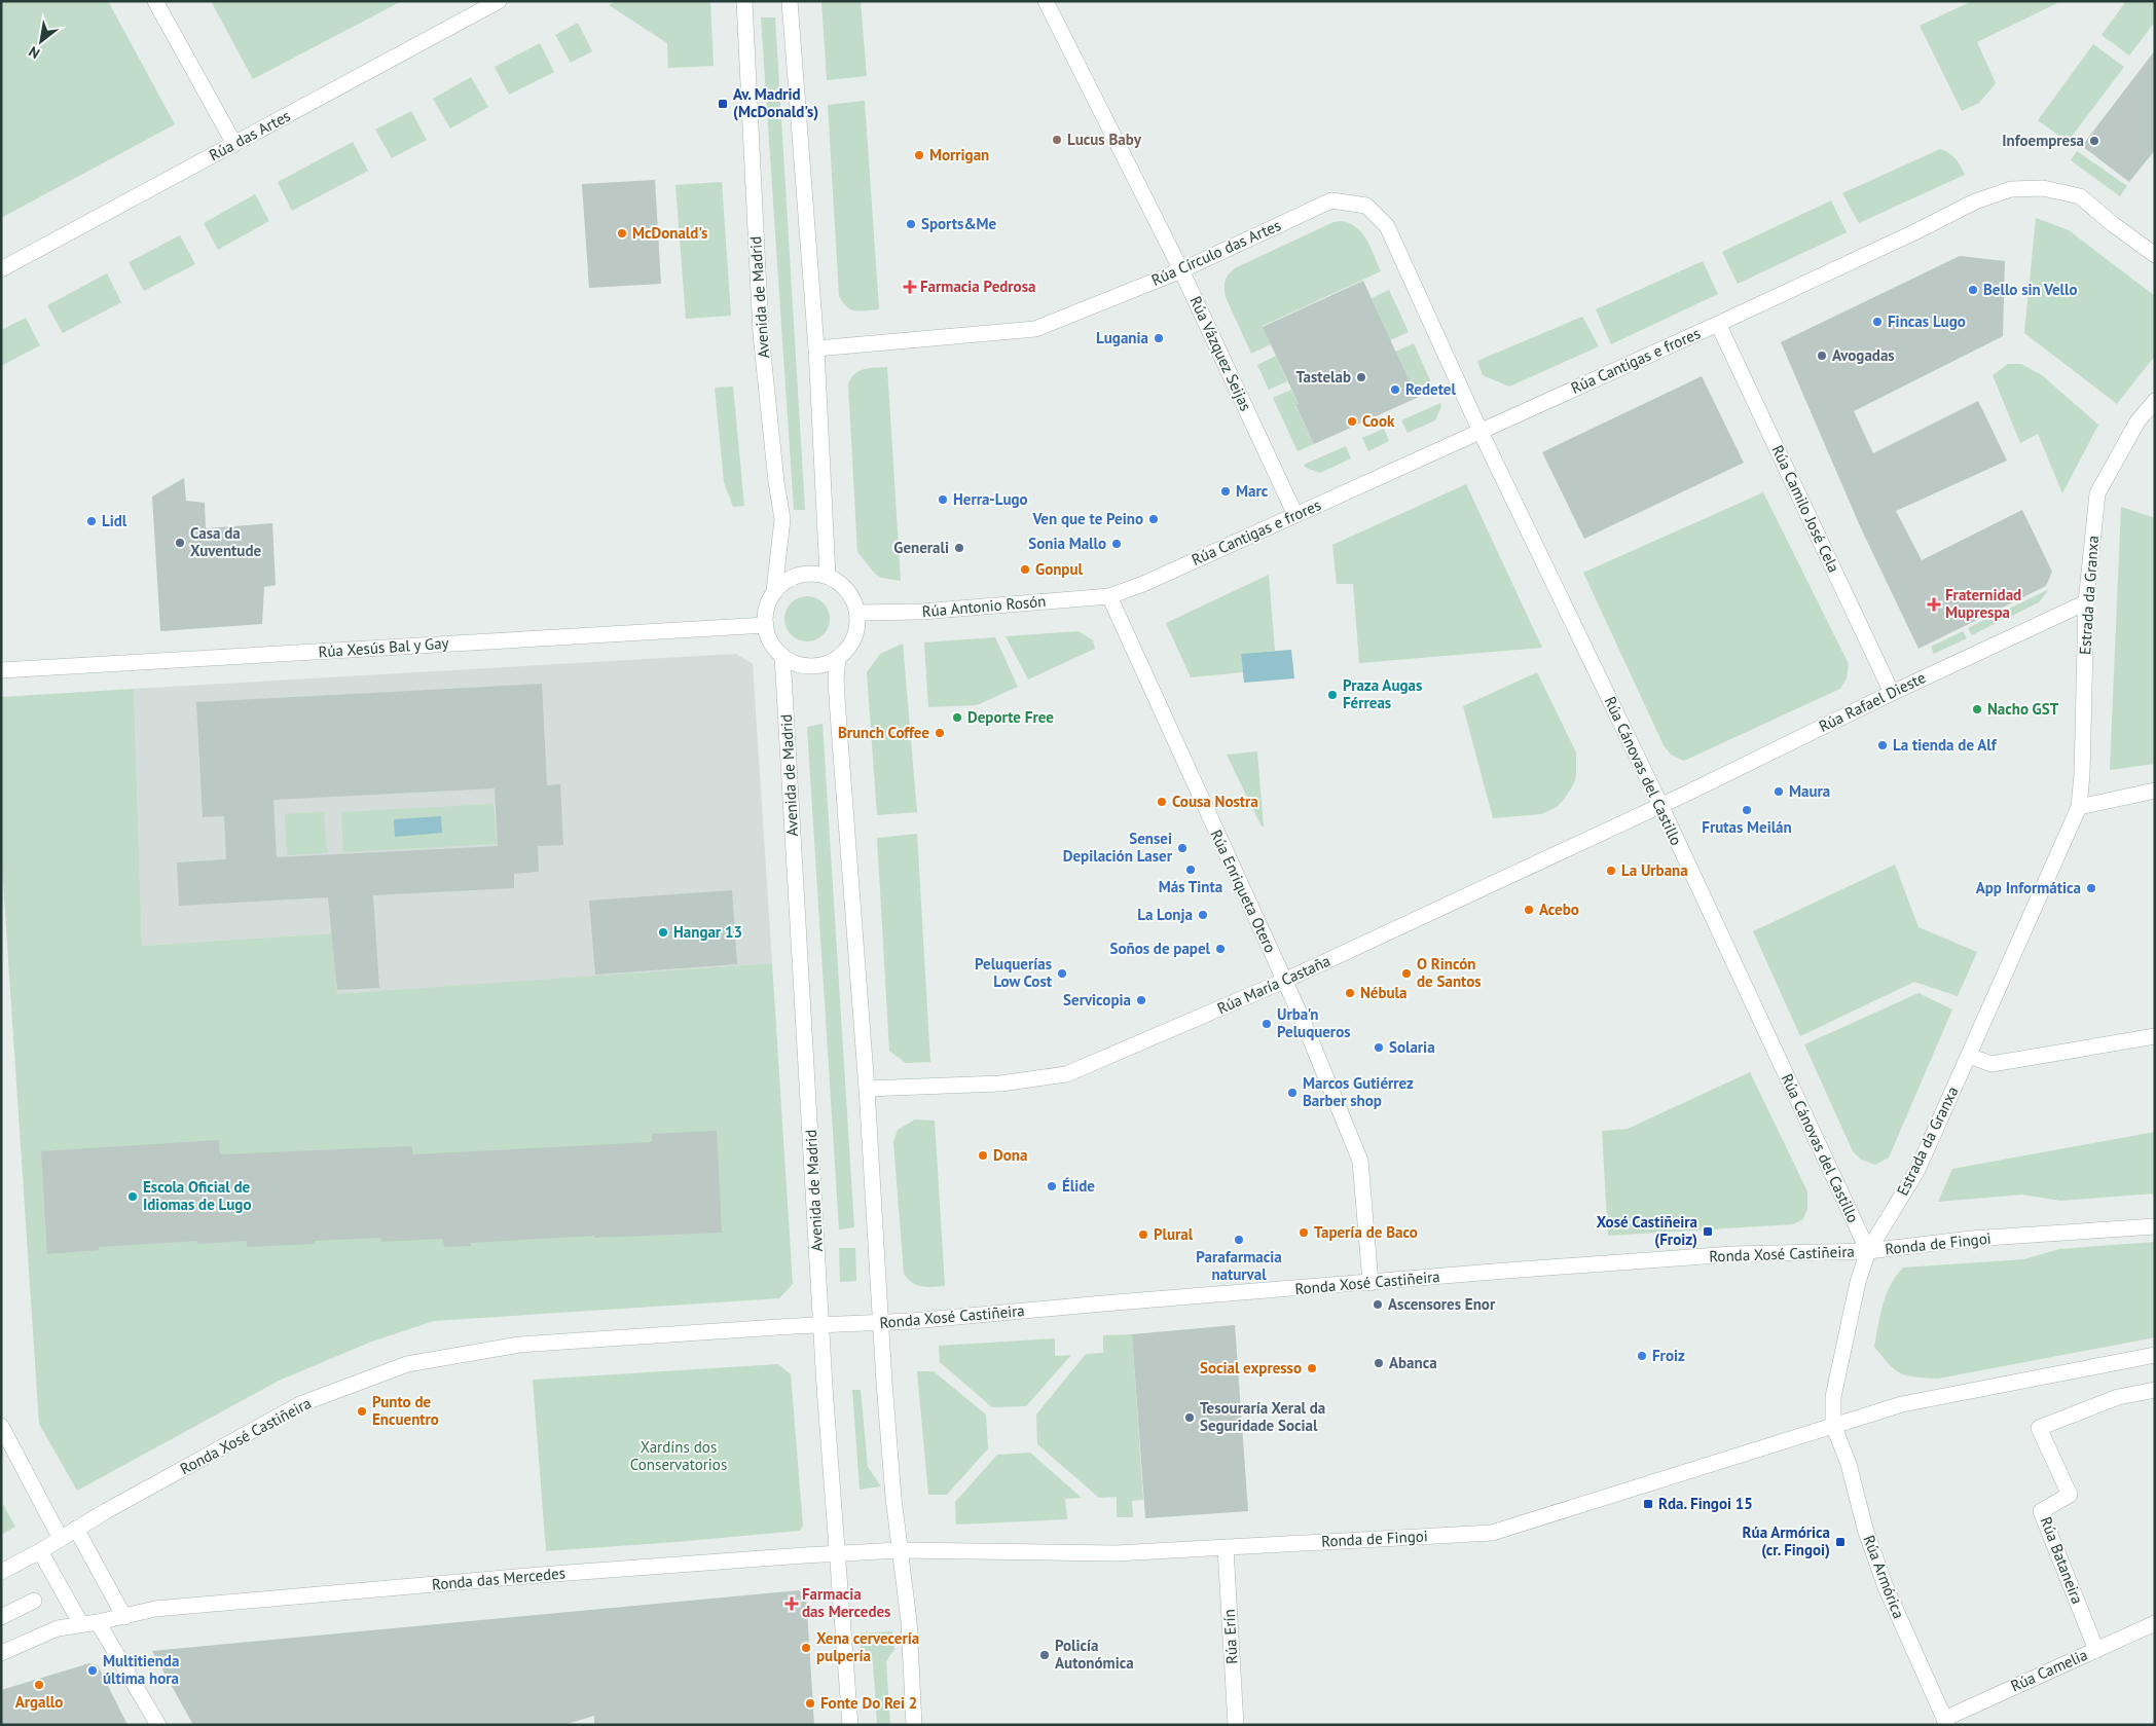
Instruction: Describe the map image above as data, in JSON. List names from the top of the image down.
{
  "streets": {
    "street": [
      "Rúa das Artes",
      "Rúa Círculo das Artes",
      "Avenida de Madrid",
      "Rúa Vázquez Seijas",
      "Rúa Cantigas e frores",
      "Rúa Camilo José Cela",
      "Estrada da Granxa",
      "Rúa Antonio Rosón",
      "Rúa Xesús Bal y Gay",
      "Rúa Rafael Dieste",
      "Rúa Cánovas del Castillo",
      "Rúa Enriqueta Otero",
      "Rúa María Castaña",
      "Ronda de Fingoi",
      "Ronda Xosé Castiñeira",
      "Rúa Bataneira",
      "Rúa Armórica",
      "Ronda das Mercedes",
      "Rúa Erín",
      "Rúa Camelia"
    ]
  },
  "crossings": [
    ["Rúa Círculo das Artes", "Rúa Vázquez Seijas"],
    ["Rúa Círculo das Artes", "Rúa Cantigas e frores"],
    ["Rúa Círculo das Artes", "Rúa Cánovas del Castillo"],
    ["Avenida de Madrid", "Rúa Antonio Rosón"],
    ["Avenida de Madrid", "Rúa Xesús Bal y Gay"],
    ["Avenida de Madrid", "Ronda Xosé Castiñeira"],
    ["Avenida de Madrid", "Ronda das Mercedes"],
    ["Rúa Vázquez Seijas", "Rúa Cantigas e frores"],
    ["Rúa Cantigas e frores", "Rúa Camilo José Cela"],
    ["Rúa Cantigas e frores", "Rúa Antonio Rosón"],
    ["Rúa Cantigas e frores", "Rúa Cánovas del Castillo"],
    ["Rúa Cantigas e frores", "Rúa Enriqueta Otero"],
    ["Rúa Camilo José Cela", "Rúa Rafael Dieste"],
    ["Estrada da Granxa", "Rúa Rafael Dieste"],
    ["Estrada da Granxa", "Rúa Cánovas del Castillo"],
    ["Estrada da Granxa", "Ronda de Fingoi"],
    ["Estrada da Granxa", "Ronda Xosé Castiñeira"],
    ["Rúa Antonio Rosón", "Rúa Xesús Bal y Gay"],
    ["Rúa Antonio Rosón", "Rúa Enriqueta Otero"],
    ["Rúa Rafael Dieste", "Rúa Cánovas del Castillo"],
    ["Rúa Rafael Dieste", "Rúa María Castaña"],
    ["Rúa Cánovas del Castillo", "Rúa María Castaña"],
    ["Rúa Cánovas del Castillo", "Ronda de Fingoi"],
    ["Rúa Cánovas del Castillo", "Ronda Xosé Castiñeira"],
    ["Rúa Enriqueta Otero", "Rúa María Castaña"],
    ["Rúa Enriqueta Otero", "Ronda Xosé Castiñeira"],
    ["Ronda de Fingoi", "Ronda Xosé Castiñeira"],
    ["Ronda de Fingoi", "Rúa Armórica"],
    ["Ronda de Fingoi", "Ronda das Mercedes"],
    ["Ronda de Fingoi", "Rúa Erín"],
    ["Rúa Bataneira", "Rúa Camelia"],
    ["Rúa Armórica", "Rúa Camelia"]
  ],
  "parks": ["Xardíns dos Conservatorios"],
  "places": {
    "transit": [
      "Av. Madrid (McDonald's)",
      "Xosé Castiñeira (Froiz)",
      "Rda. Fingoi 15",
      "Rúa Armórica (cr. Fingoi)"
    ],
    "other": [
      "Lucus Baby",
      "Infoempresa",
      "Morrigan",
      "Sports&Me",
      "McDonald's",
      "Bello sin Vello",
      "Fincas Lugo",
      "Lugania",
      "Avogadas",
      "Tastelab",
      "Redetel",
      "Cook",
      "Marc",
      "Herra-Lugo",
      "Ven que te Peino",
      "Lidl",
      "Casa da Xuventude",
      "Sonia Mallo",
      "Generali",
      "Gonpul",
      "Praza Augas Férreas",
      "Nacho GST",
      "Deporte Free",
      "Brunch Coffee",
      "La tienda de Alf",
      "Maura",
      "Cousa Nostra",
      "Frutas Meilán",
      "Sensei Depilación Laser",
      "Más Tinta",
      "La Urbana",
      "App Informática",
      "Acebo",
      "La Lonja",
      "Hangar 13",
      "Soños de papel",
      "Peluquerías Low Cost",
      "O Rincón de Santos",
      "Nébula",
      "Servicopia",
      "Urba'n Peluqueros",
      "Solaria",
      "Marcos Gutiérrez Barber shop",
      "Dona",
      "Élide",
      "Escola Oficial de Idiomas de Lugo",
      "Tapería de Baco",
      "Plural",
      "Parafarmacia naturval",
      "Ascensores Enor",
      "Froiz",
      "Abanca",
      "Social expresso",
      "Punto de Encuentro",
      "Tesouraría Xeral da Seguridade Social",
      "Xena cervecería pulpería",
      "Policía Autonómica",
      "Multitienda última hora",
      "Argallo",
      "Fonte Do Rei 2"
    ],
    "health": ["Farmacia Pedrosa", "Fraternidad Muprespa", "Farmacia das Mercedes"]
  },
  "north": "bottom left"
}
